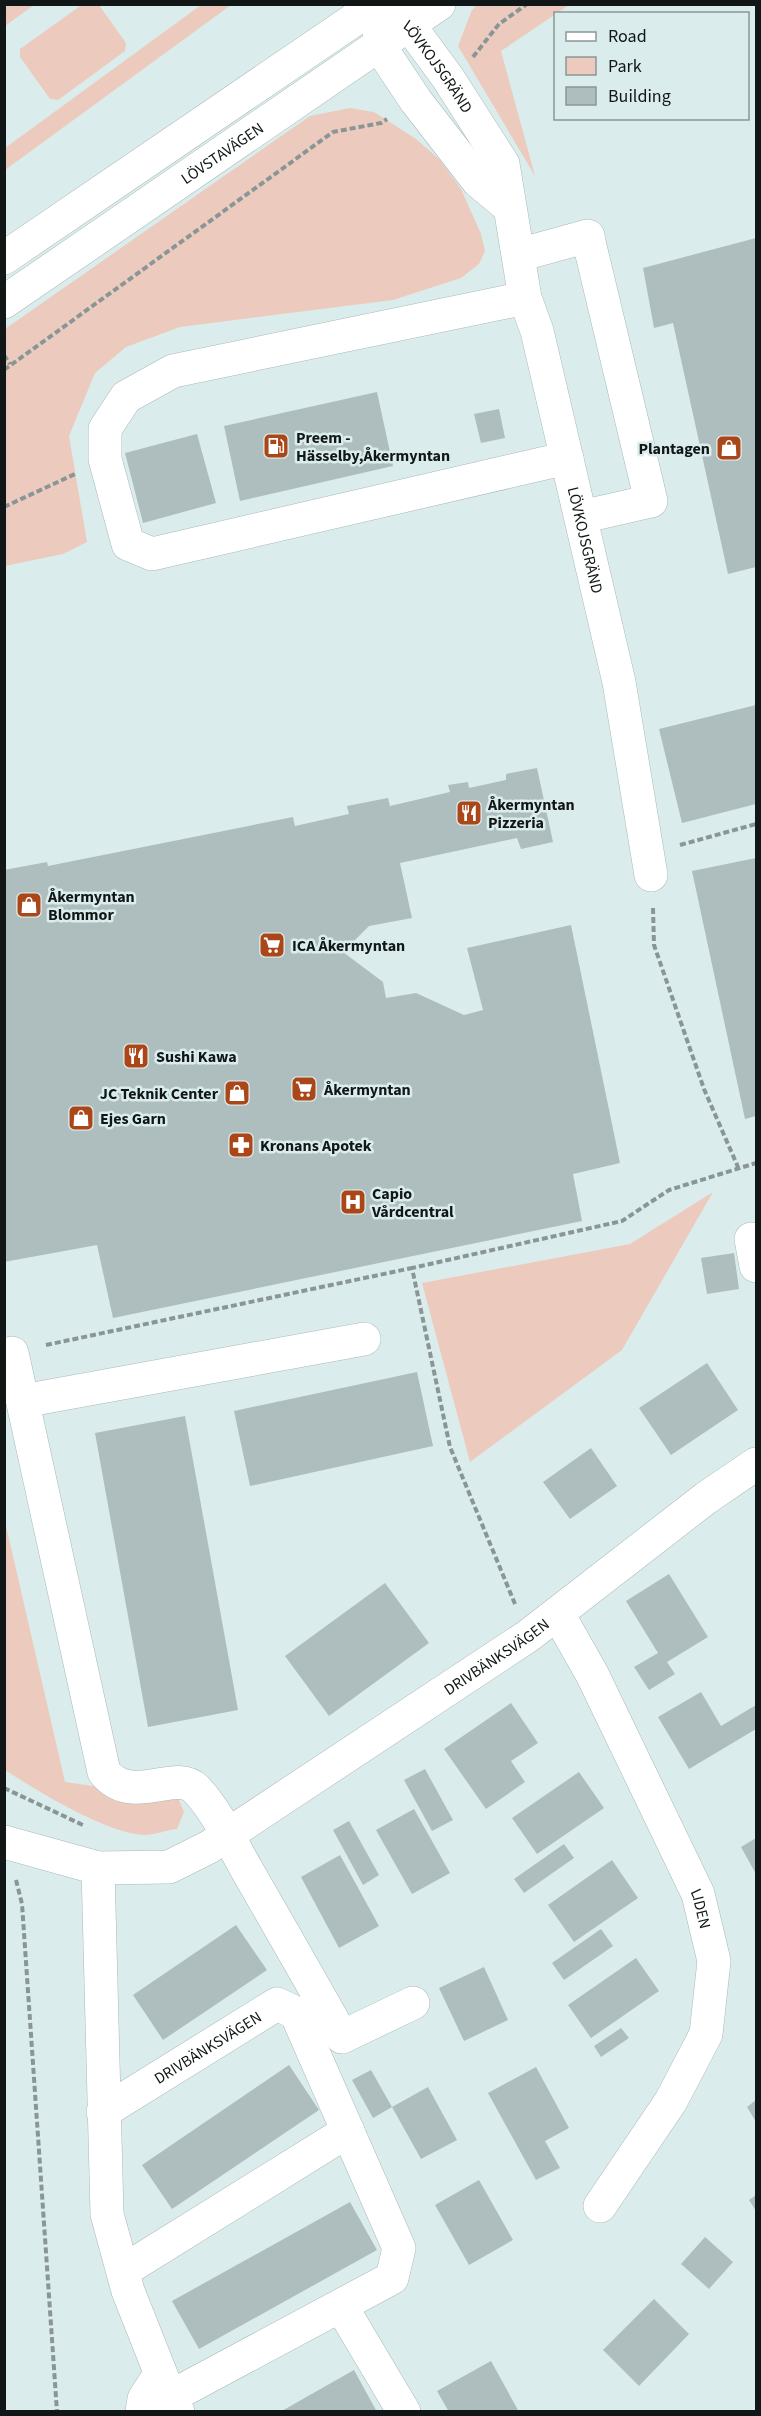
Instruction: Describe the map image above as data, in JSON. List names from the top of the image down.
{
  "streets": {
    "street": [
      "LÖVKOJSGRÄND",
      "LÖVSTAVÄGEN",
      "DRIVBÄNKSVÄGEN",
      "LIDEN"
    ]
  },
  "crossings": [
    ["LÖVKOJSGRÄND", "LÖVSTAVÄGEN"],
    ["DRIVBÄNKSVÄGEN", "LIDEN"]
  ],
  "places": {
    "fuel station": ["Preem - Hässelby,Åkermyntan"],
    "shop": [
      "Plantagen",
      "Åkermyntan Blommor",
      "JC Teknik Center",
      "Ejes Garn"
    ],
    "restaurant": ["Åkermyntan Pizzeria", "Sushi Kawa"],
    "supermarket": ["ICA Åkermyntan", "Åkermyntan"],
    "pharmacy": ["Kronans Apotek"],
    "hospital": ["Capio Vårdcentral"]
  },
  "legend": ["Road", "Park", "Building"]
}
